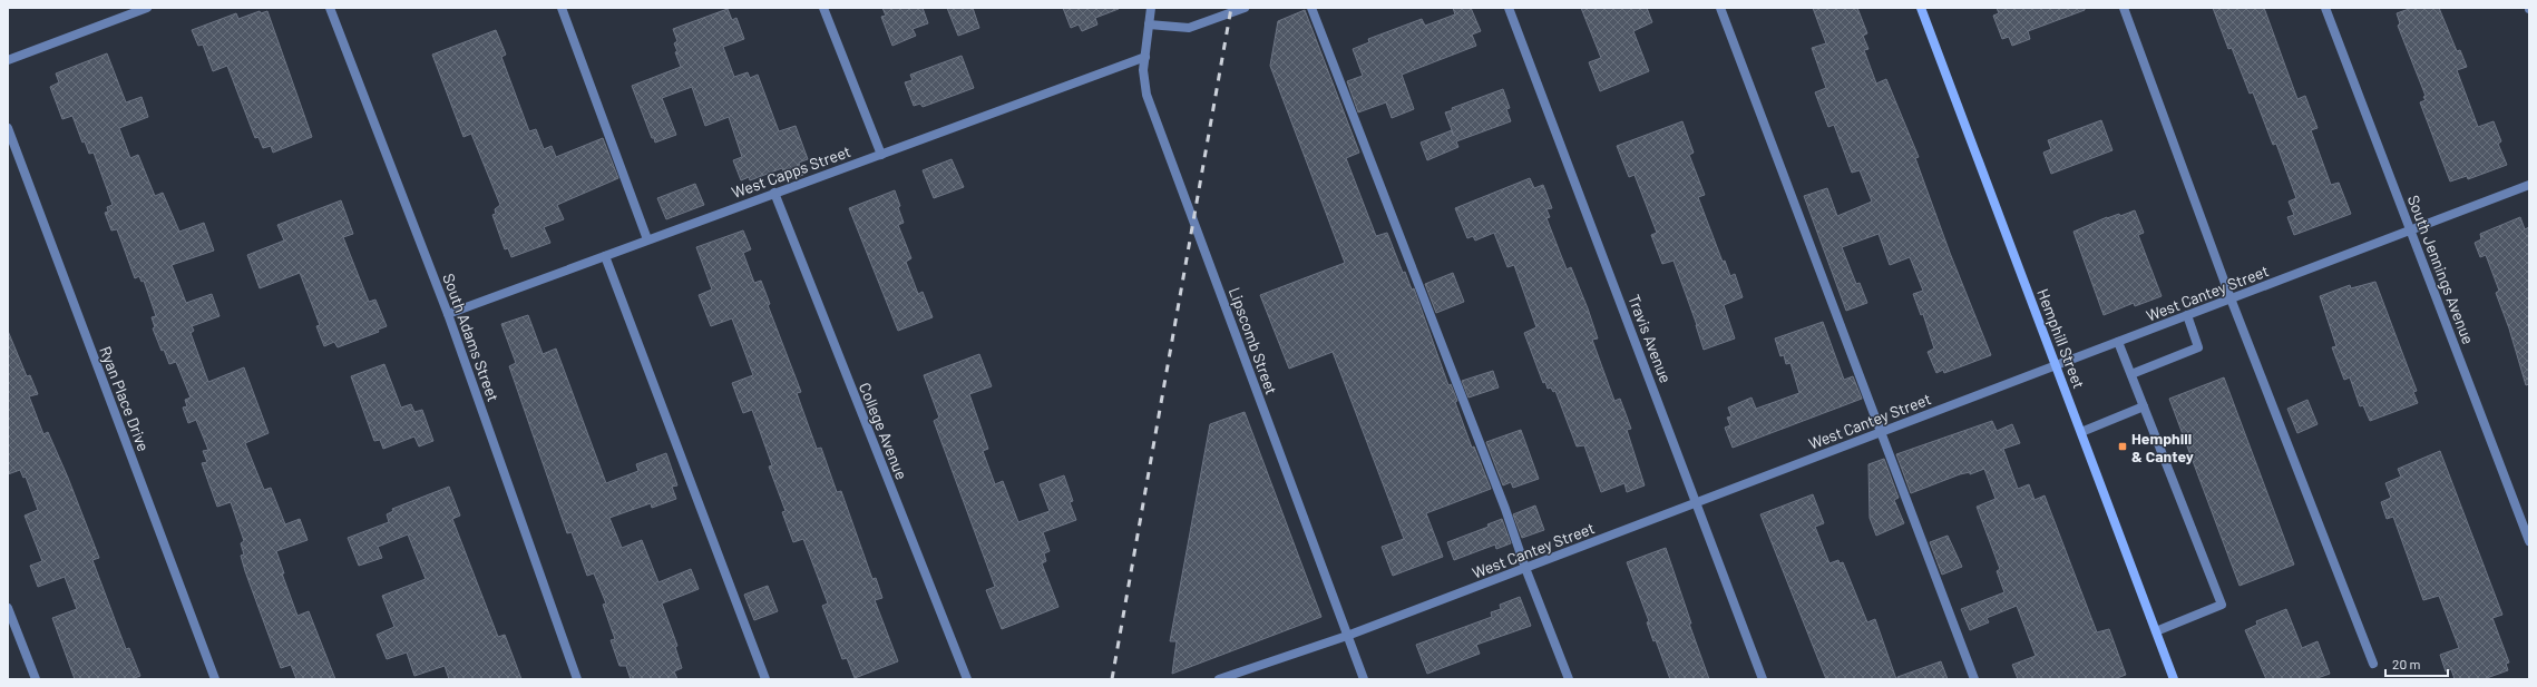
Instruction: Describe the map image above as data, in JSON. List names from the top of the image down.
{
  "streets": {
    "main road": ["Hemphill Street"],
    "street": [
      "West Capps Street",
      "South Jennings Avenue",
      "West Cantey Street",
      "South Adams Street",
      "Travis Avenue",
      "Lipscomb Street",
      "Ryan Place Drive",
      "College Avenue"
    ]
  },
  "crossings": [
    ["West Capps Street", "South Adams Street"],
    ["West Capps Street", "Lipscomb Street"],
    ["West Capps Street", "College Avenue"],
    ["South Jennings Avenue", "West Cantey Street"],
    ["West Cantey Street", "Travis Avenue"],
    ["West Cantey Street", "Hemphill Street"],
    ["West Cantey Street", "Lipscomb Street"]
  ],
  "places": {
    "transit": ["Hemphill & Cantey"]
  },
  "scale_bar": "20 m"
}
